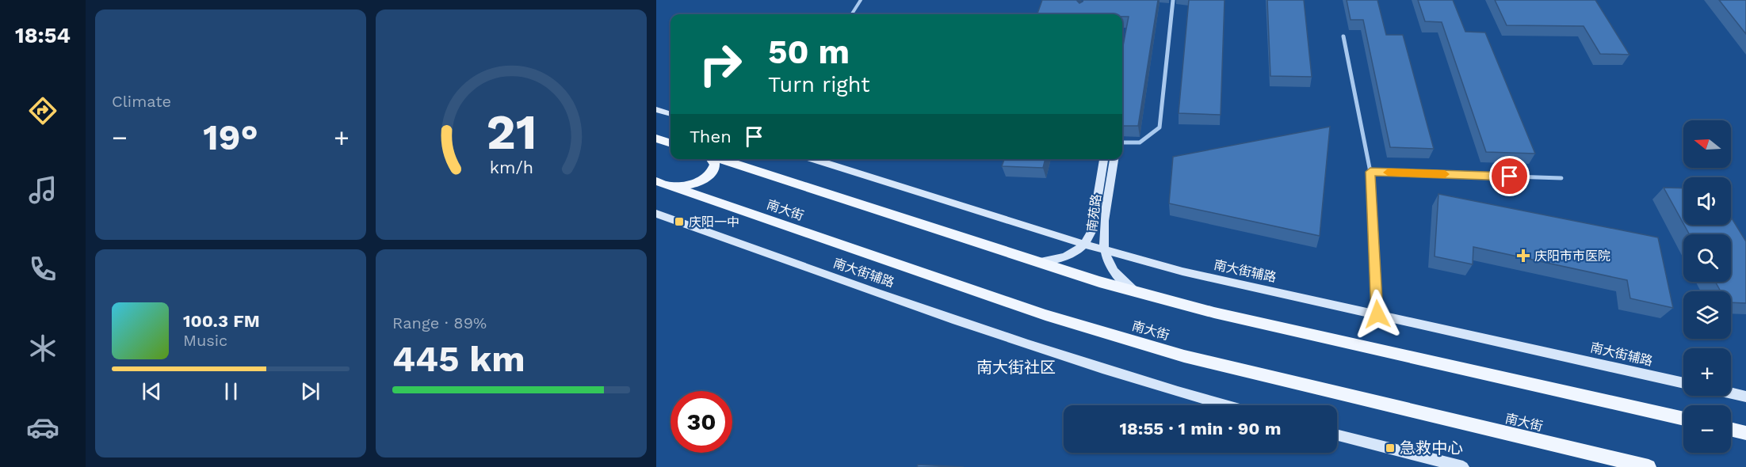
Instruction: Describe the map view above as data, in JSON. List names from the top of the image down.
{
  "streets": {
    "main road": ["南大街"],
    "street": ["南苑路", "南大街辅路"]
  },
  "crossings": [
    ["南大街", "南苑路"],
    ["南苑路", "南大街辅路"]
  ],
  "districts": ["南大街社区"],
  "places": {
    "transit": ["庆阳一中", "急救中心"],
    "health": ["庆阳市市医院"]
  },
  "north": "left",
  "page": {
    "tabs": "18:54",
    "tile": [
      "Climate",
      ["Range · 89%", "445 km"]
    ],
    "turn": ["50 m", "Turn right"],
    "then": "Then",
    "heat": ["−", "19°", "+"],
    "map_buttons": ["+", "−"],
    "song": ["100.3 FM", "Music"],
    "limit": "30",
    "trip": "18:55 · 1 min · 90 m",
    "gauge": ["21", "km/h"]
  }
}
